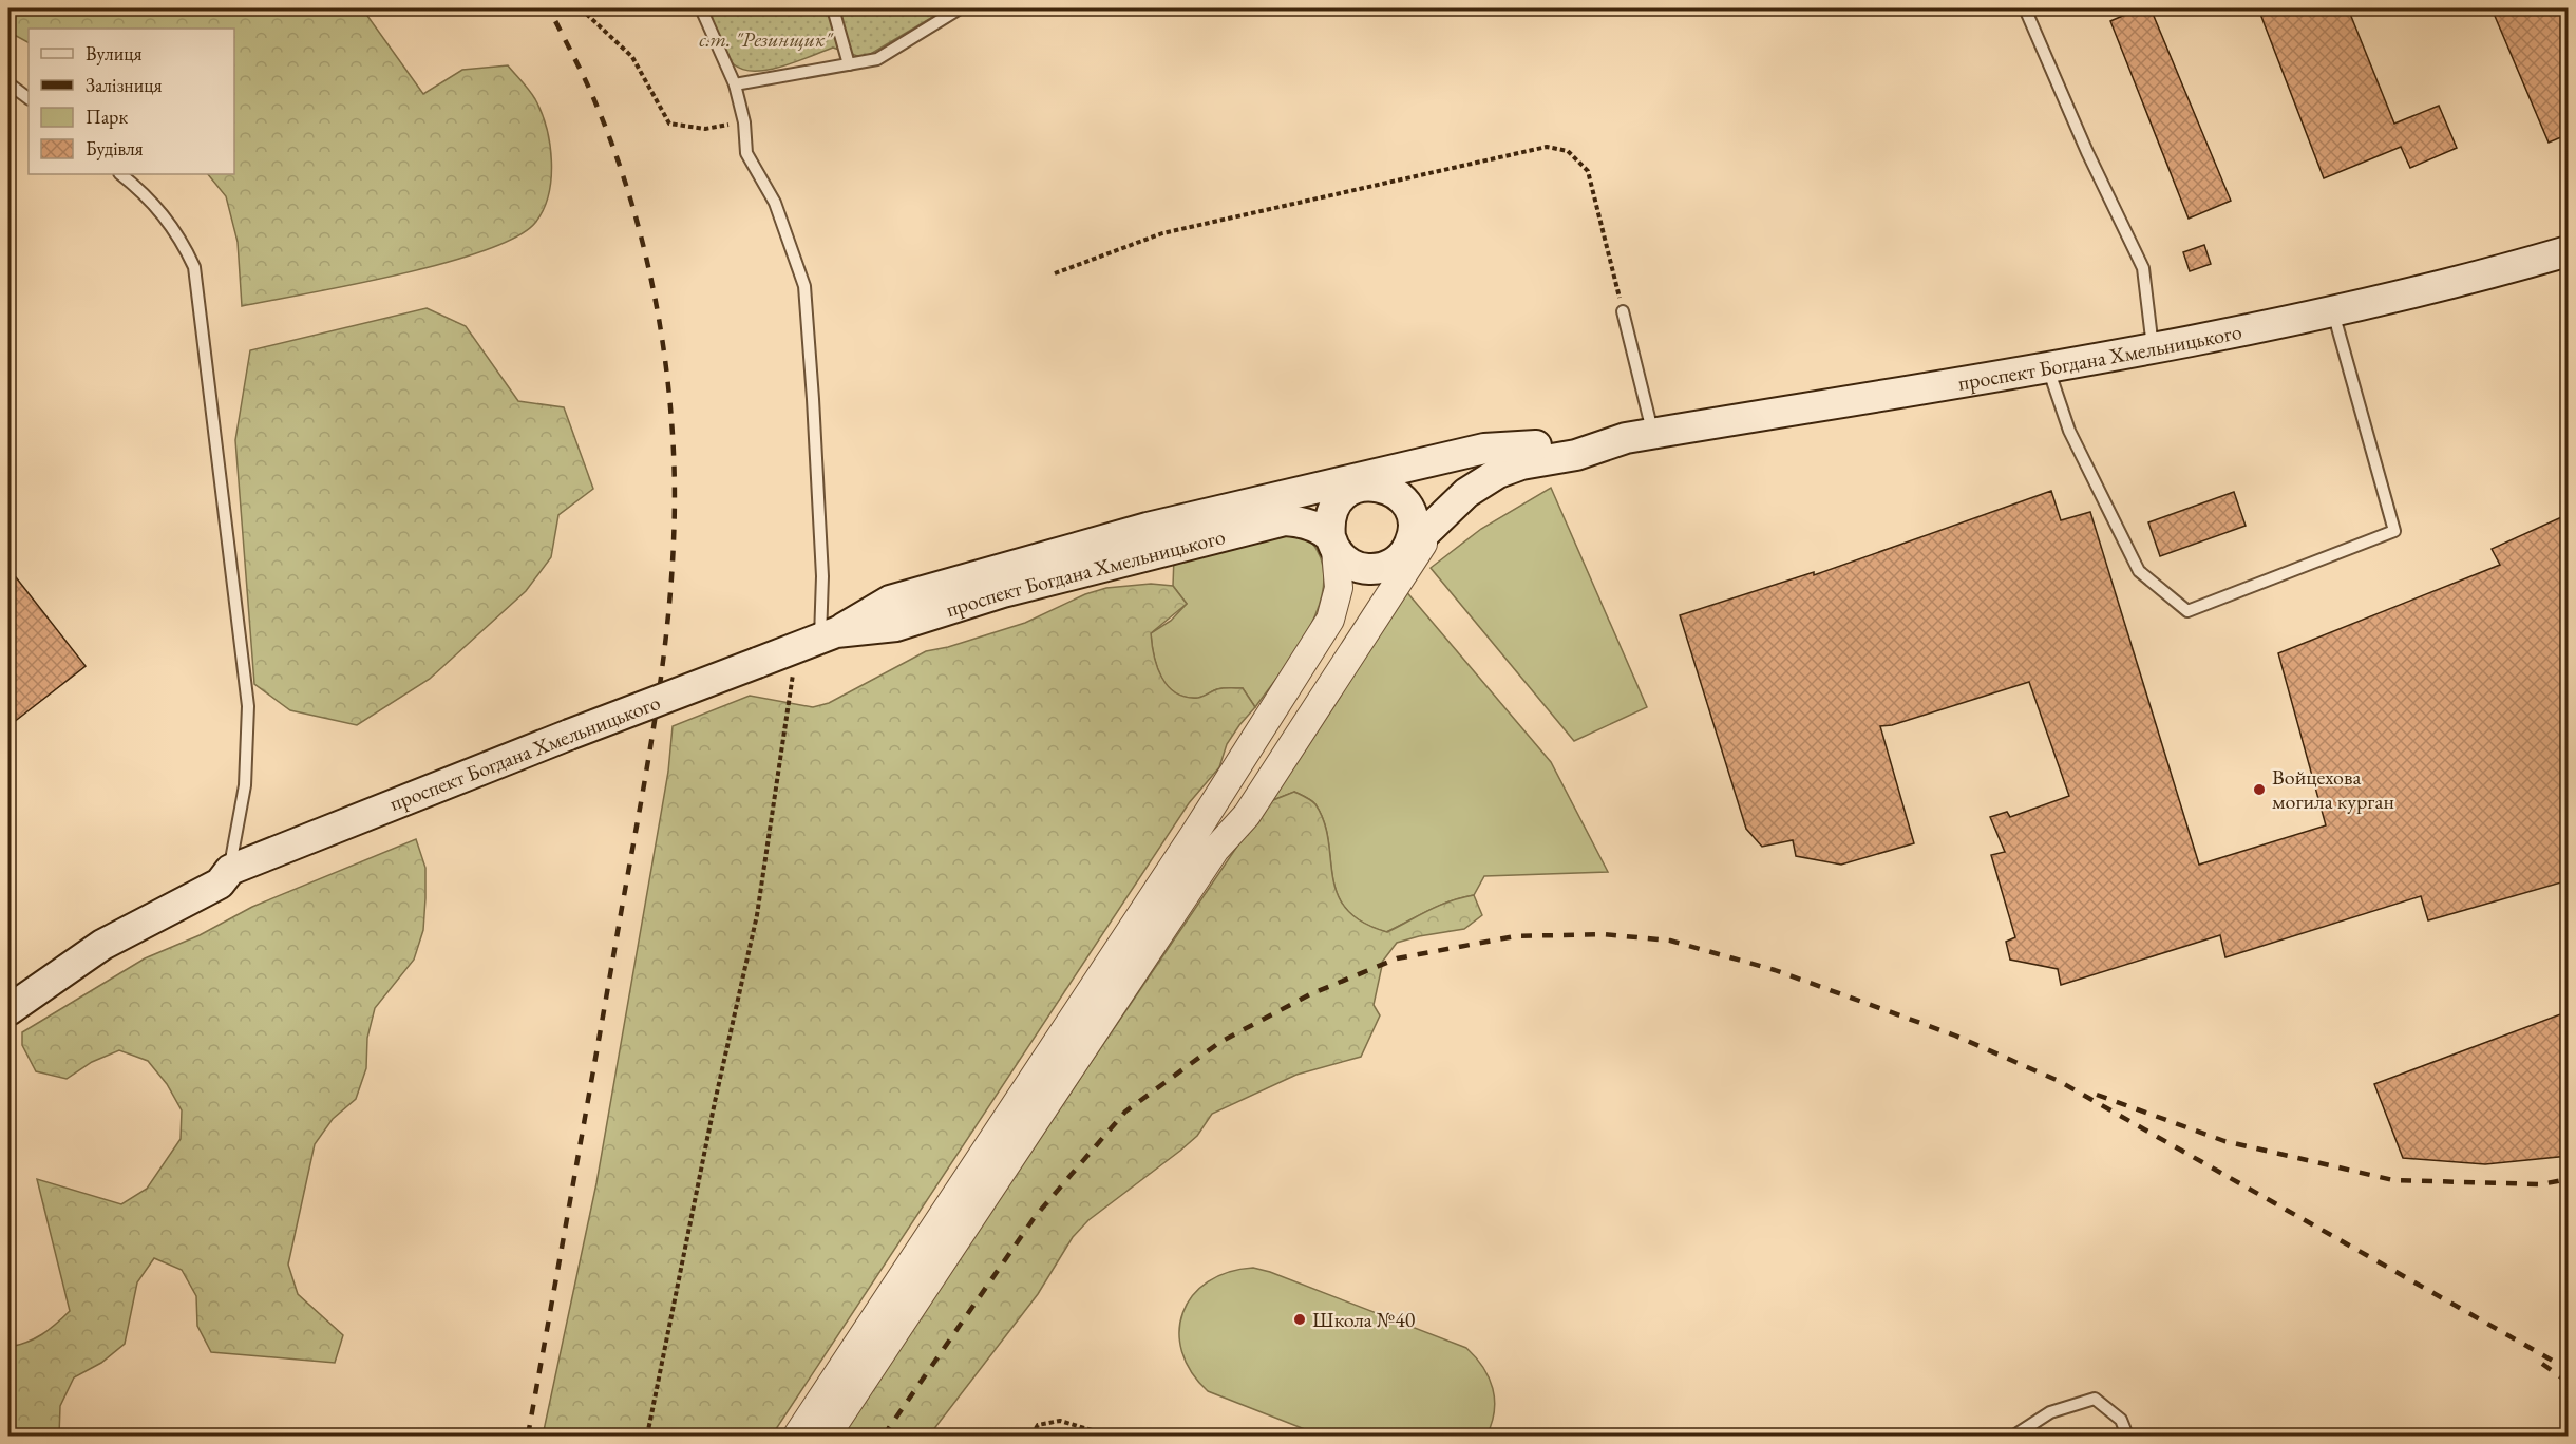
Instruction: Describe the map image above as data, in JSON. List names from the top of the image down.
{
  "streets": {
    "main road": ["проспект Богдана Хмельницького"]
  },
  "parks": ["с.т. \"Резинщик\""],
  "places": ["Войцехова могила курган", "Школа №40"],
  "legend": [
    "Вулиця",
    "Залізниця",
    "Парк",
    "Будівля"
  ]
}
